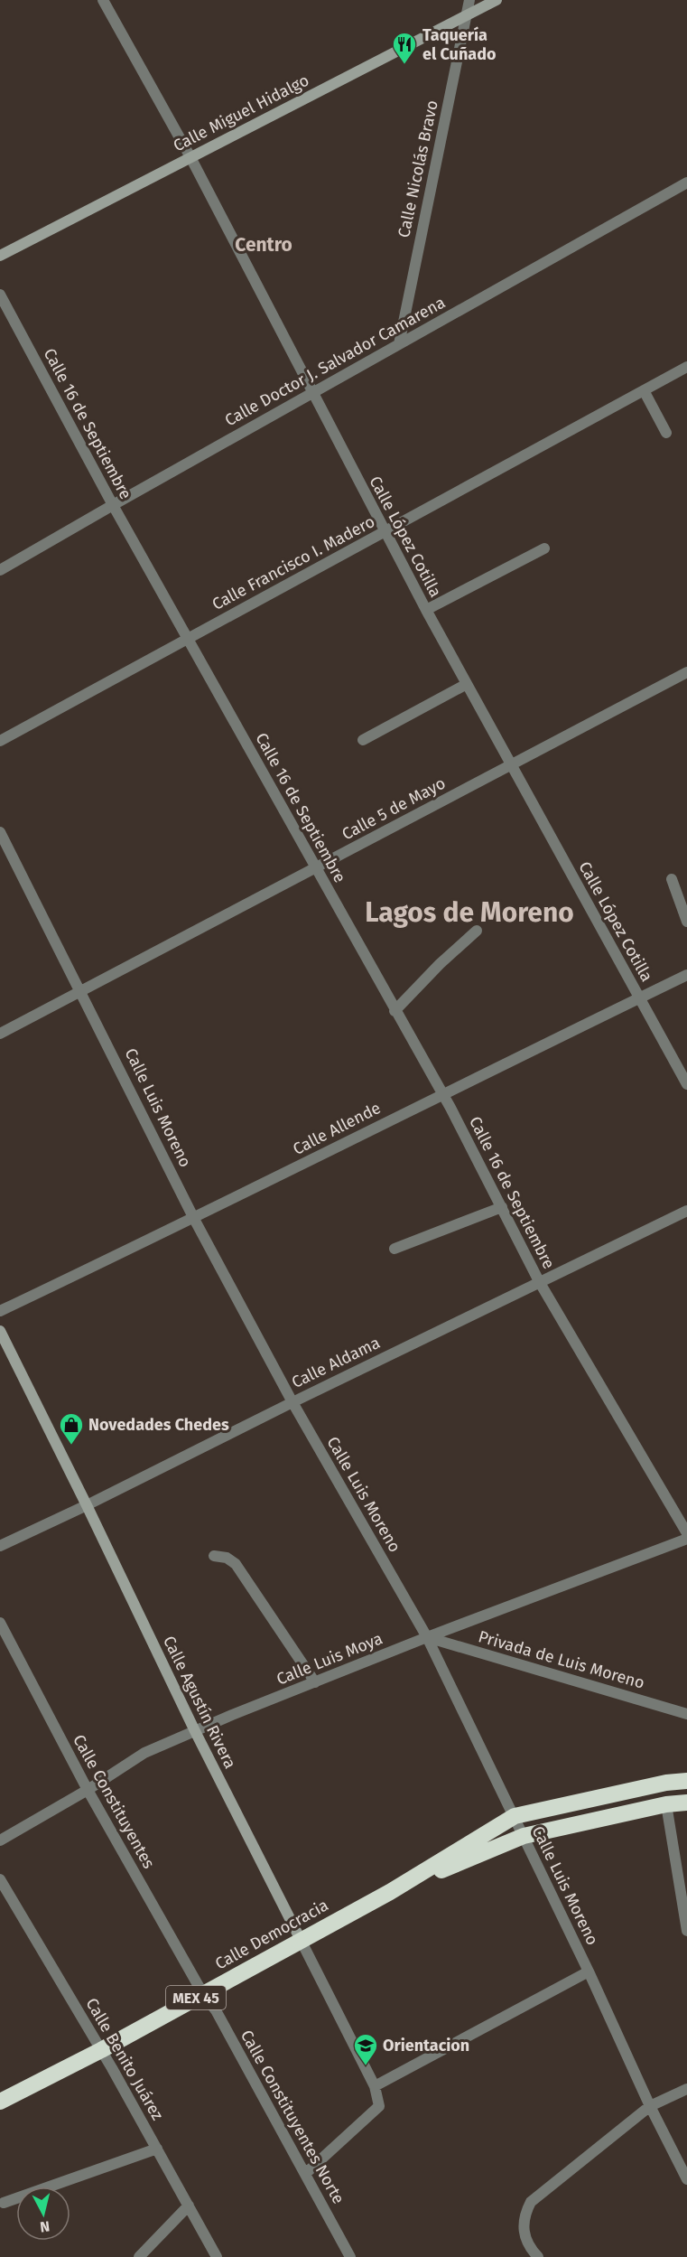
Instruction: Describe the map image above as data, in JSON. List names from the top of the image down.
{
  "streets": {
    "highway": ["Calle Democracia", "MEX 45"],
    "main road": ["Calle Miguel Hidalgo", "Calle Agustín Rivera"],
    "street": [
      "Calle Nicolás Bravo",
      "Calle Doctor J. Salvador Camarena",
      "Calle 16 de Septiembre",
      "Calle López Cotilla",
      "Calle Francisco I. Madero",
      "Calle 5 de Mayo",
      "Calle Luis Moreno",
      "Calle Allende",
      "Calle Aldama",
      "Calle Luis Moya",
      "Privada de Luis Moreno",
      "Calle Constituyentes",
      "Calle Benito Juárez",
      "Calle Constituyentes Norte"
    ]
  },
  "crossings": [
    ["Calle Miguel Hidalgo", "Calle Nicolás Bravo"],
    ["Calle Miguel Hidalgo", "Calle López Cotilla"],
    ["Calle Nicolás Bravo", "Calle Doctor J. Salvador Camarena"],
    ["Calle Doctor J. Salvador Camarena", "Calle 16 de Septiembre"],
    ["Calle Doctor J. Salvador Camarena", "Calle López Cotilla"],
    ["Calle 16 de Septiembre", "Calle Francisco I. Madero"],
    ["Calle 16 de Septiembre", "Calle 5 de Mayo"],
    ["Calle 16 de Septiembre", "Calle Allende"],
    ["Calle 16 de Septiembre", "Calle Aldama"],
    ["Calle López Cotilla", "Calle Francisco I. Madero"],
    ["Calle López Cotilla", "Calle 5 de Mayo"],
    ["Calle López Cotilla", "Calle Allende"],
    ["Calle 5 de Mayo", "Calle Luis Moreno"],
    ["Calle Luis Moreno", "Calle Allende"],
    ["Calle Luis Moreno", "Calle Aldama"],
    ["Calle Luis Moreno", "Calle Luis Moya"],
    ["Calle Luis Moreno", "Privada de Luis Moreno"],
    ["Calle Luis Moreno", "Calle Democracia"],
    ["Calle Aldama", "Calle Agustín Rivera"],
    ["Calle Luis Moya", "Privada de Luis Moreno"],
    ["Calle Luis Moya", "Calle Agustín Rivera"],
    ["Calle Luis Moya", "Calle Constituyentes"],
    ["Calle Agustín Rivera", "Calle Democracia"],
    ["Calle Constituyentes", "Calle Democracia"],
    ["Calle Constituyentes", "Calle Constituyentes Norte"],
    ["Calle Democracia", "Calle Benito Juárez"],
    ["Calle Democracia", "Calle Constituyentes Norte"]
  ],
  "districts": ["Centro", "Lagos de Moreno"],
  "places": {
    "restaurant": ["Taquería el Cuñado"],
    "shop": ["Novedades Chedes"],
    "school or university": ["Orientacion"]
  },
  "north": "bottom"
}
